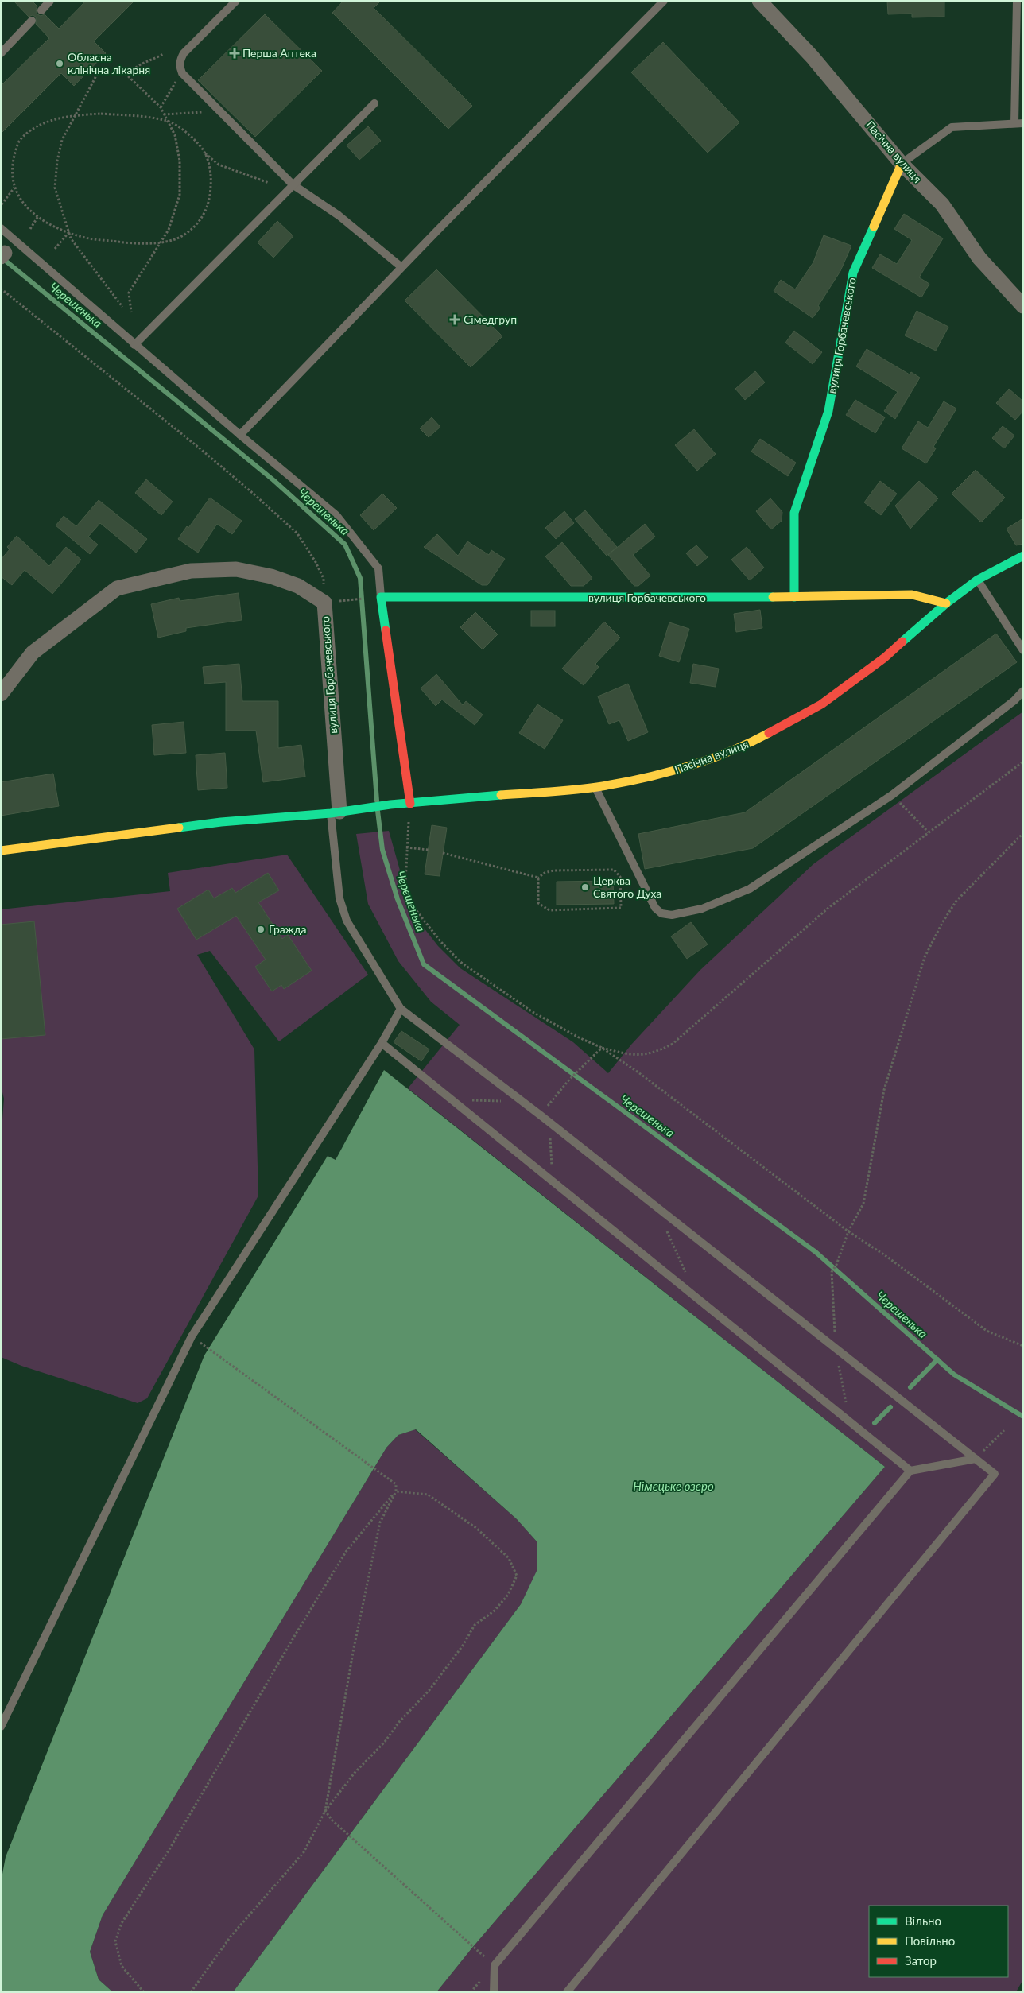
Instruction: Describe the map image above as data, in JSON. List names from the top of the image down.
{
  "streets": {
    "street": ["Пасічна вулиця", "вулиця Горбачевського"]
  },
  "crossings": [
    ["Пасічна вулиця", "вулиця Горбачевського"]
  ],
  "water": ["Черешенька", "Німецьке озеро"],
  "places": {
    "health": ["Перша Аптека", "Сімедгруп"],
    "other": ["Обласна клінічна лікарня", "Церква Святого Духа", "Гражда"]
  },
  "legend": ["Вільно", "Повільно", "Затор"]
}
